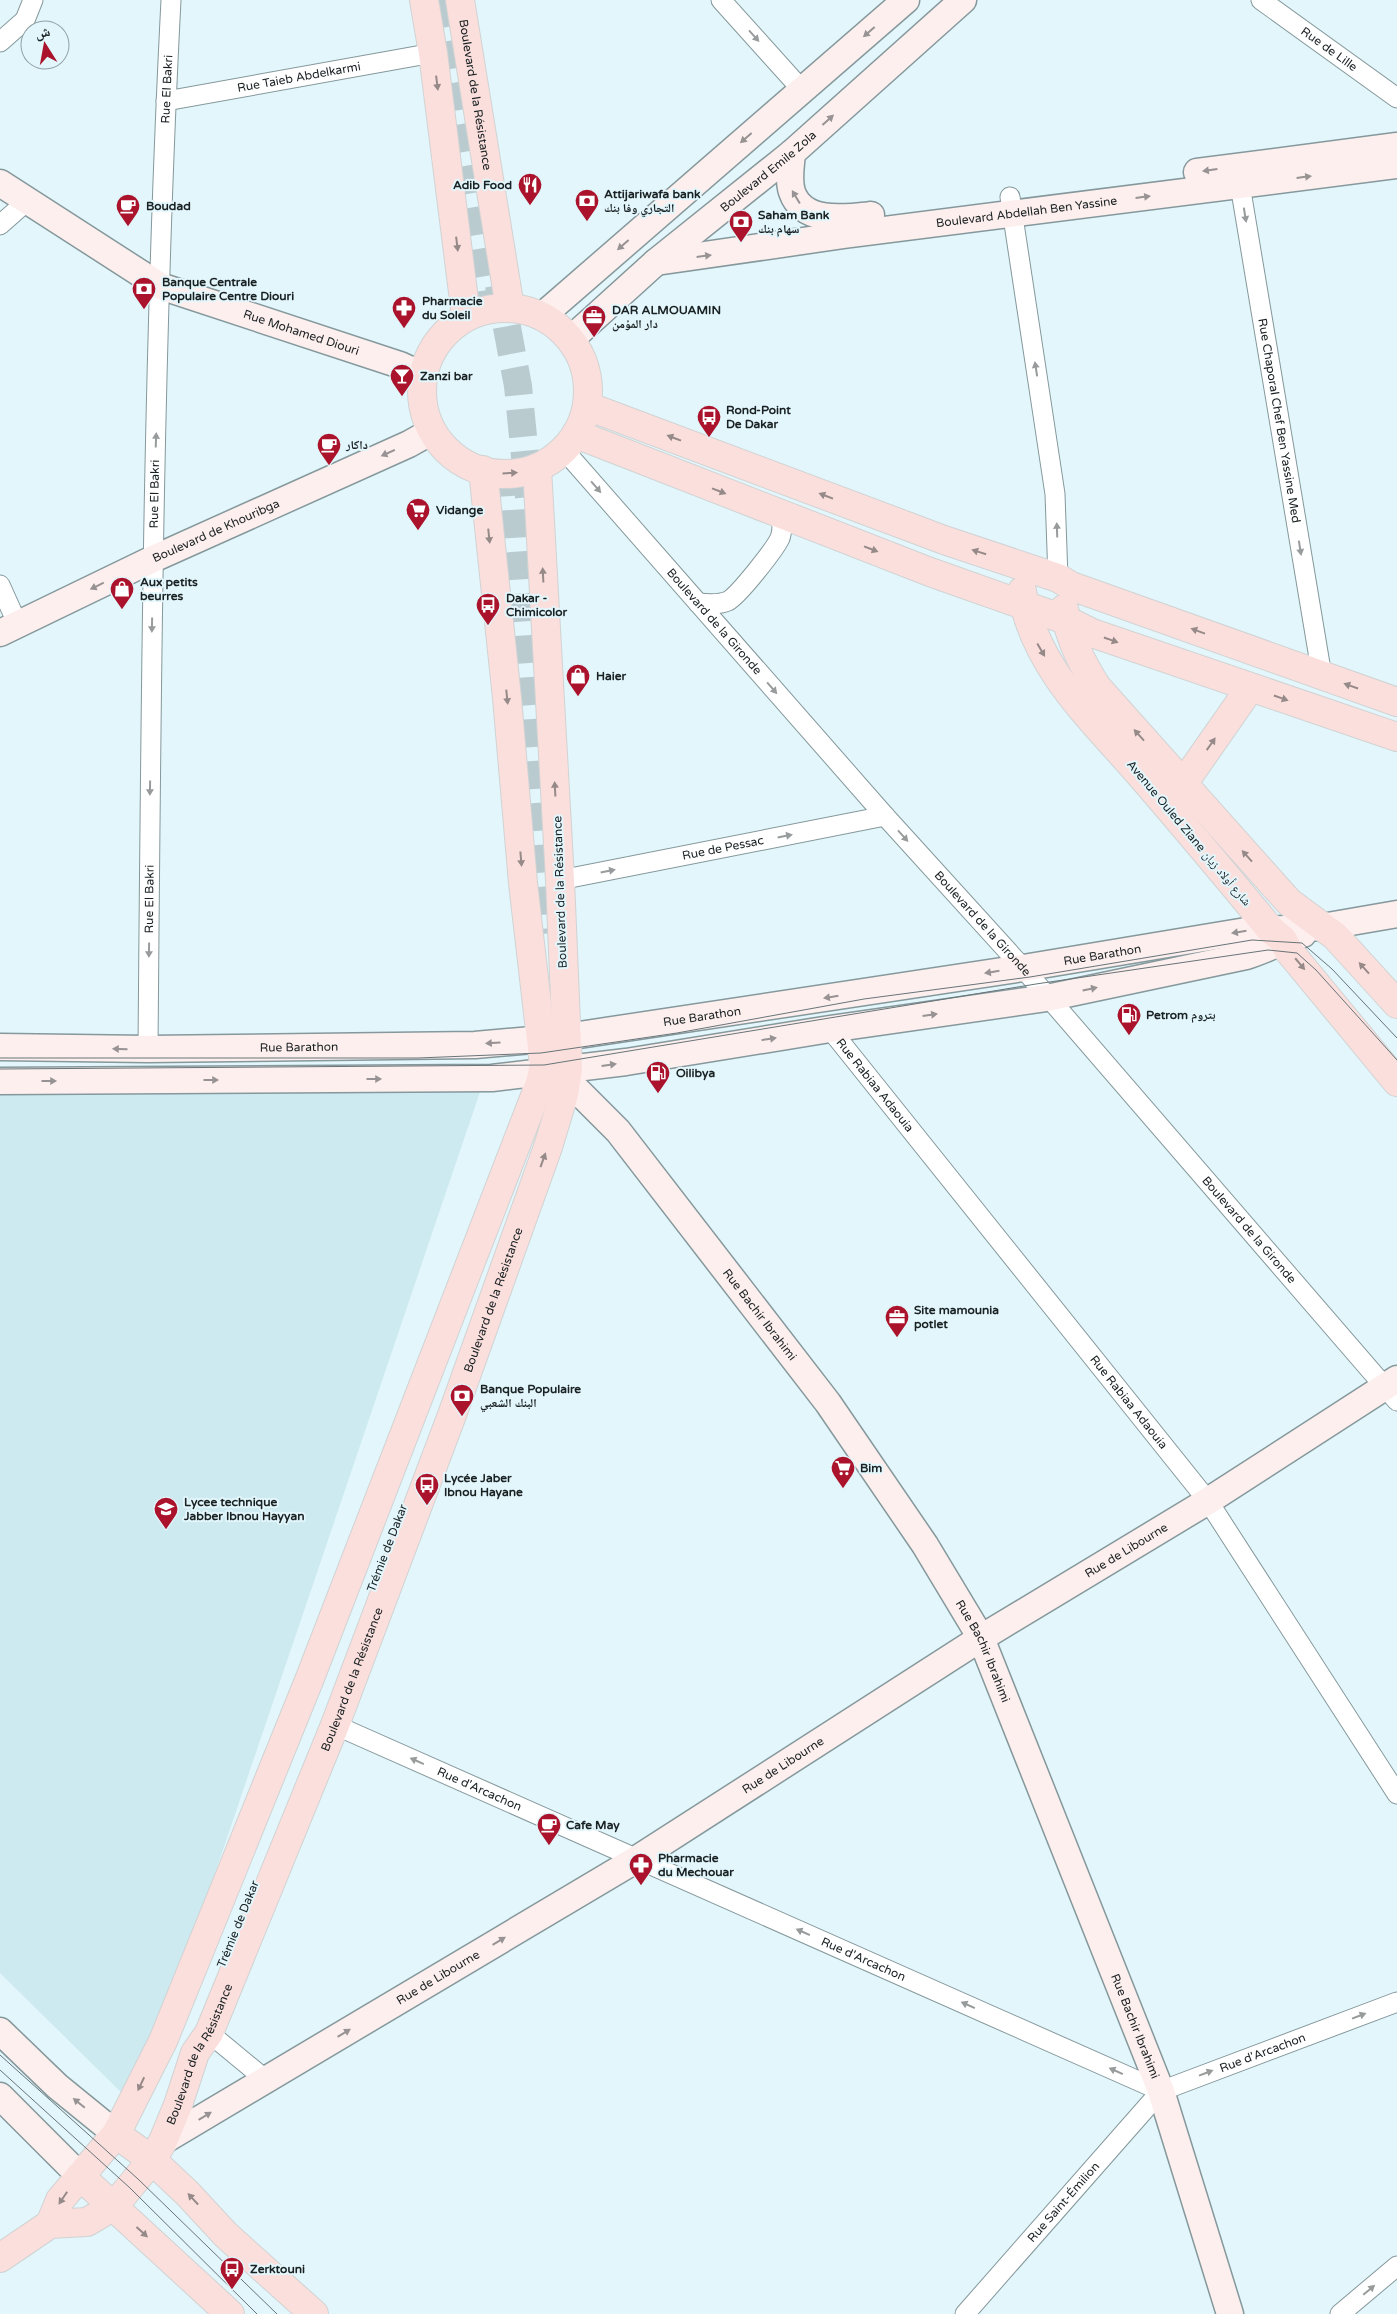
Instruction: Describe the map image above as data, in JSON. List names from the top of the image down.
{
  "streets": {
    "main road": ["Boulevard de la Résistance", "Avenue Ouled Ziane شارع أولاد زيان", "Trémie de Dakar"],
    "street": [
      "Rue de Lille",
      "Rue Taieb Abdelkarmi",
      "Rue El Bakri",
      "Boulevard Emile Zola",
      "Boulevard Abdellah Ben Yassine",
      "Rue Mohamed Diouri",
      "Rue Chaporal Chef Ben Yassine Med",
      "Boulevard de Khouribga",
      "Boulevard de la Gironde",
      "Rue de Pessac",
      "Rue Barathon",
      "Rue Rabiaa Adaouia",
      "Rue Bachir Ibrahimi",
      "Rue de Libourne",
      "Rue d'Arcachon",
      "Rue Saint-Émilion"
    ]
  },
  "crossings": [
    ["Rue Taieb Abdelkarmi", "Rue El Bakri"],
    ["Rue El Bakri", "Rue Mohamed Diouri"],
    ["Rue El Bakri", "Boulevard de Khouribga"],
    ["Rue El Bakri", "Rue Barathon"],
    ["Boulevard de la Résistance", "Boulevard Emile Zola"],
    ["Boulevard de la Résistance", "Rue Mohamed Diouri"],
    ["Boulevard de la Résistance", "Boulevard de Khouribga"],
    ["Boulevard de la Résistance", "Boulevard de la Gironde"],
    ["Boulevard de la Résistance", "Rue de Pessac"],
    ["Boulevard de la Résistance", "Rue Barathon"],
    ["Boulevard de la Résistance", "Rue Bachir Ibrahimi"],
    ["Boulevard de la Résistance", "Trémie de Dakar"],
    ["Boulevard de la Résistance", "Rue de Libourne"],
    ["Boulevard de la Résistance", "Rue d'Arcachon"],
    ["Boulevard Emile Zola", "Boulevard Abdellah Ben Yassine"],
    ["Boulevard Emile Zola", "Rue Mohamed Diouri"],
    ["Boulevard Emile Zola", "Boulevard de Khouribga"],
    ["Boulevard Emile Zola", "Boulevard de la Gironde"],
    ["Boulevard Abdellah Ben Yassine", "Rue Chaporal Chef Ben Yassine Med"],
    ["Rue Mohamed Diouri", "Boulevard de Khouribga"],
    ["Rue Mohamed Diouri", "Boulevard de la Gironde"],
    ["Boulevard de Khouribga", "Boulevard de la Gironde"],
    ["Boulevard de la Gironde", "Rue de Pessac"],
    ["Boulevard de la Gironde", "Rue Barathon"],
    ["Boulevard de la Gironde", "Rue de Libourne"],
    ["Avenue Ouled Ziane شارع أولاد زيان", "Rue Barathon"],
    ["Rue Rabiaa Adaouia", "Rue de Libourne"],
    ["Rue Bachir Ibrahimi", "Rue de Libourne"],
    ["Rue Bachir Ibrahimi", "Rue d'Arcachon"],
    ["Rue Bachir Ibrahimi", "Rue Saint-Émilion"],
    ["Rue de Libourne", "Rue d'Arcachon"],
    ["Rue d'Arcachon", "Rue Saint-Émilion"]
  ],
  "one_way": [
    "Rue Chaporal Chef Ben Yassine Med",
    "Boulevard de Khouribga",
    "Boulevard de la Gironde",
    "Rue de Pessac",
    "Rue de Libourne"
  ],
  "places": {
    "restaurant": ["Adib Food"],
    "bank": [
      "Attijariwafa bank التجاري وفا بنك",
      "Saham Bank سهام بنك",
      "Banque Centrale Populaire Centre Diouri",
      "Banque Populaire البنك الشعبي"
    ],
    "cafe": ["Boudad", "داكار", "Cafe May"],
    "pharmacy": ["Pharmacie du Soleil", "Pharmacie du Mechouar"],
    "office": ["DAR ALMOUAMIN دار المؤمن", "Site mamounia potlet"],
    "bar": ["Zanzi bar"],
    "bus stop": [
      "Rond-Point De Dakar",
      "Dakar - Chimicolor",
      "Lycée Jaber Ibnou Hayane",
      "Zerktouni"
    ],
    "supermarket": ["Vidange", "Bim"],
    "shop": ["Aux petits beurres", "Haier"],
    "fuel station": ["Petrom بتروم", "Oilibya"],
    "school or university": ["Lycee technique Jabber Ibnou Hayyan"]
  },
  "north": "top"
}
